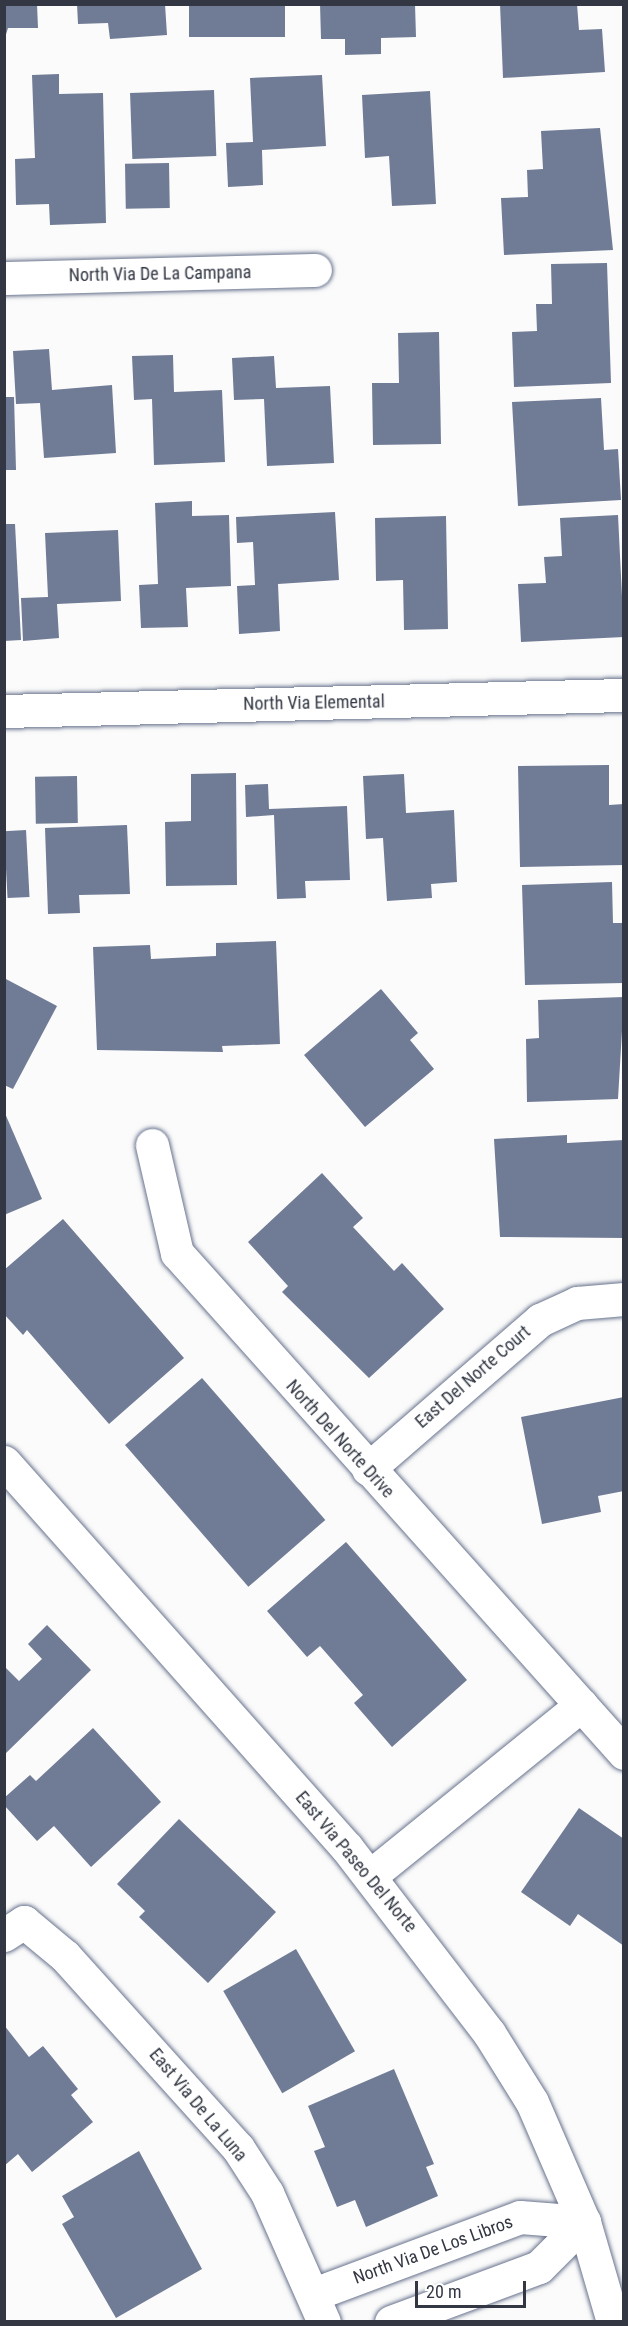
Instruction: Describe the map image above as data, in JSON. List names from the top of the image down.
{
  "streets": {
    "street": [
      "North Via De La Campana",
      "North Via Elemental",
      "East Del Norte Court",
      "North Del Norte Drive",
      "East Via Paseo Del Norte",
      "East Via De La Luna",
      "North Via De Los Libros"
    ]
  },
  "crossings": [
    ["East Del Norte Court", "North Del Norte Drive"],
    ["East Via Paseo Del Norte", "North Via De Los Libros"],
    ["East Via De La Luna", "North Via De Los Libros"]
  ],
  "scale_bar": "20 m"
}
